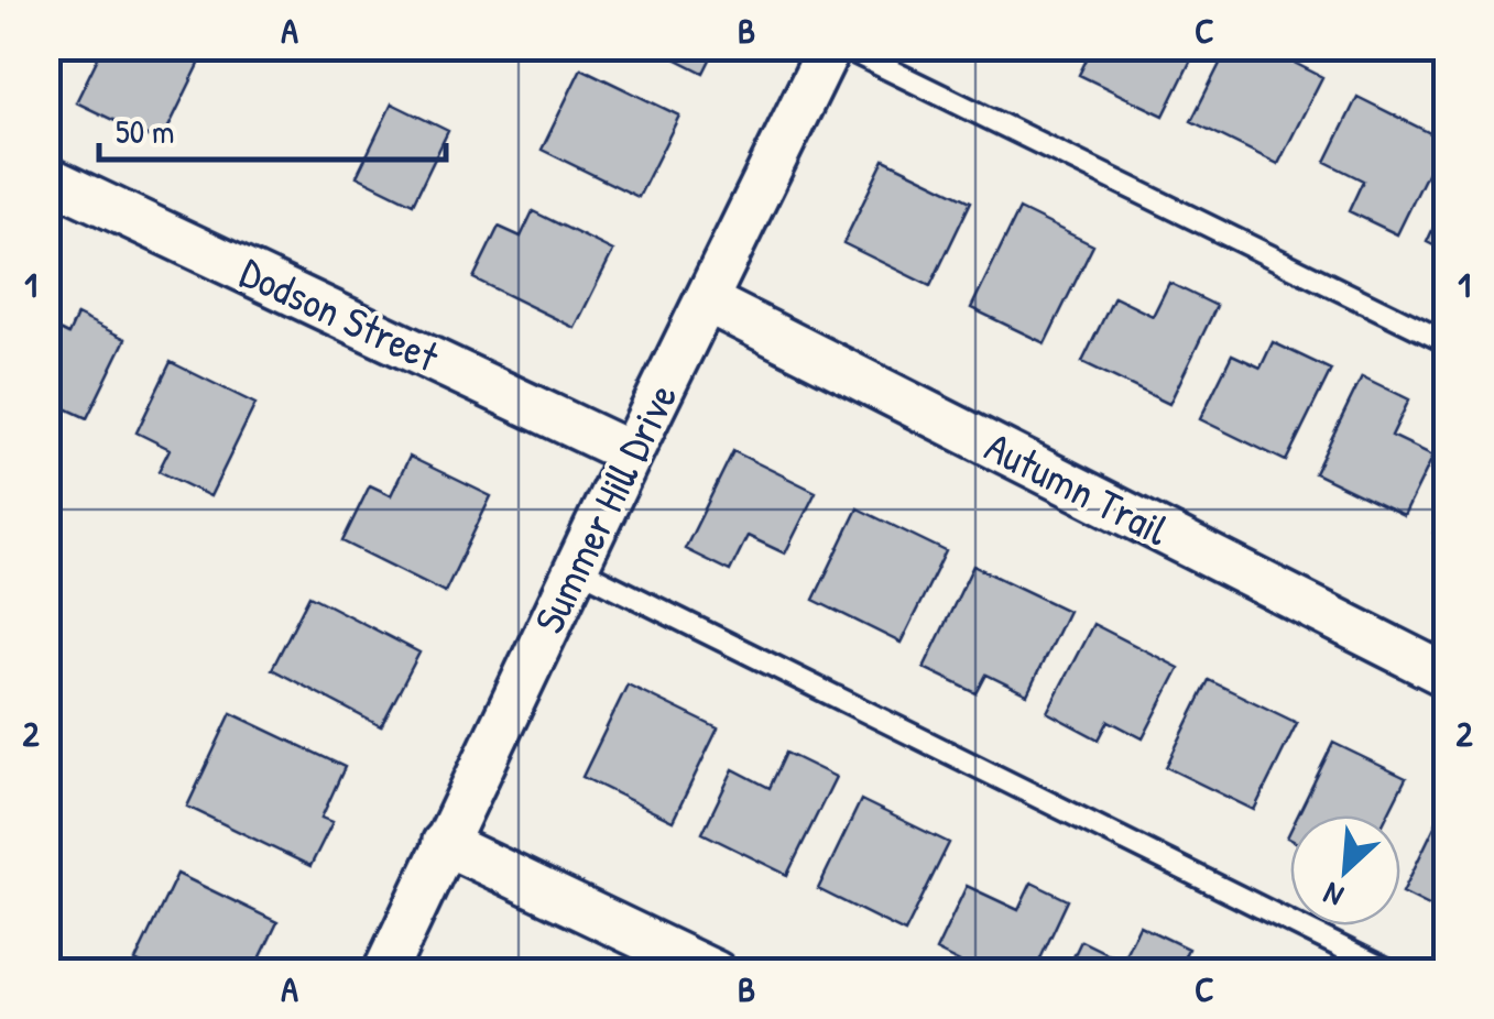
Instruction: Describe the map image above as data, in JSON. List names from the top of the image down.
{
  "streets": {
    "street": ["Dodson Street", "Autumn Trail", "Summer Hill Drive"]
  },
  "crossings": [
    ["Dodson Street", "Summer Hill Drive"],
    ["Autumn Trail", "Summer Hill Drive"]
  ],
  "scale_bar": "50 m",
  "north": "bottom left",
  "grid": {
    "columns": ["A", "B", "C"],
    "rows": ["1", "2"]
  }
}
